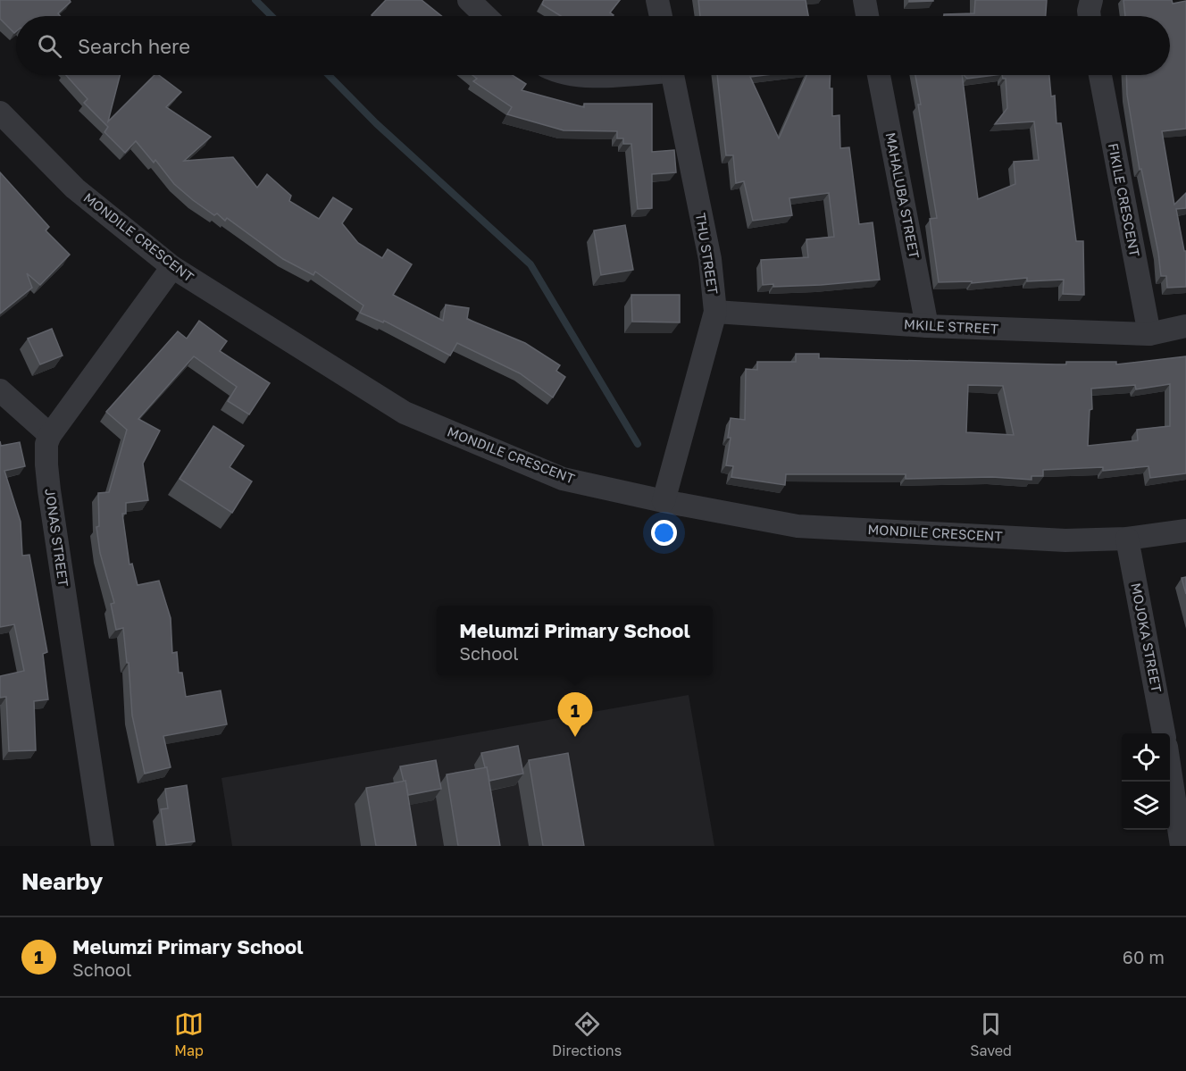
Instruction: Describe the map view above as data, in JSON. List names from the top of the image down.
{
  "streets": {
    "street": [
      "MAHALUBA STREET",
      "FIKILE CRESCENT",
      "MONDILE CRESCENT",
      "THU STREET",
      "MKILE STREET",
      "JONAS STREET",
      "MOJOKA STREET"
    ]
  },
  "crossings": [
    ["MAHALUBA STREET", "MKILE STREET"],
    ["FIKILE CRESCENT", "MKILE STREET"],
    ["MONDILE CRESCENT", "THU STREET"],
    ["MONDILE CRESCENT", "MOJOKA STREET"],
    ["THU STREET", "MKILE STREET"]
  ],
  "page": {
    "search": "Search here",
    "popup": ["Melumzi Primary School", "School"],
    "pins": "1",
    "heading": "Nearby",
    "list": [
      {
        "mark": "1",
        "name": "Melumzi Primary School",
        "note": "School",
        "value": "60 m"
      }
    ],
    "nav": ["Map", "Directions", "Saved"]
  }
}
